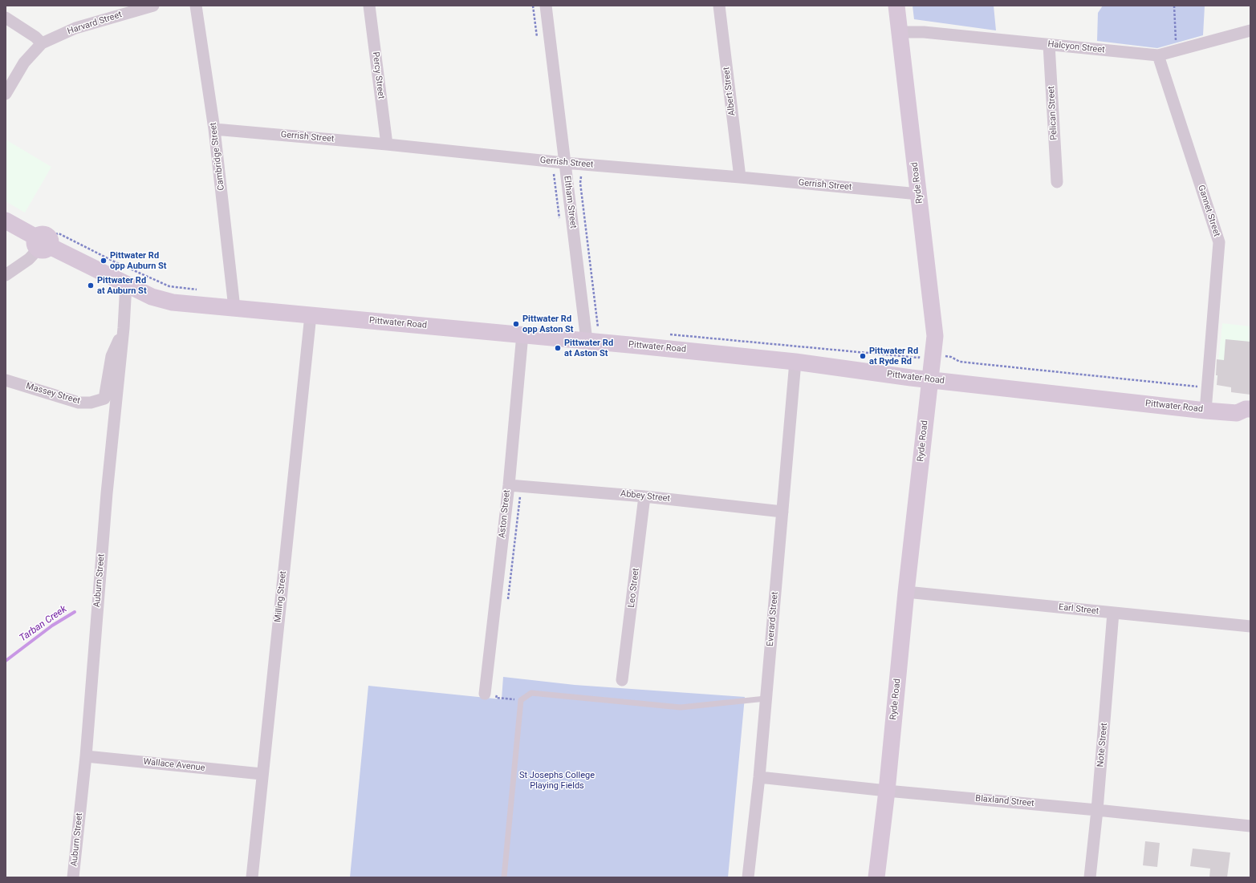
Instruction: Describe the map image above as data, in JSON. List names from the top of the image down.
{
  "streets": {
    "main road": ["Ryde Road", "Pittwater Road"],
    "street": [
      "Harvard Street",
      "Halcyon Street",
      "Percy Street",
      "Albert Street",
      "Pelican Street",
      "Gerrish Street",
      "Cambridge Street",
      "Eltham Street",
      "Gannet Street",
      "Massey Street",
      "Abbey Street",
      "Aston Street",
      "Auburn Street",
      "Leo Street",
      "Milling Street",
      "Earl Street",
      "Everard Street",
      "Note Street",
      "Wallace Avenue",
      "Blaxland Street"
    ]
  },
  "crossings": [
    ["Halcyon Street", "Pelican Street"],
    ["Halcyon Street", "Ryde Road"],
    ["Halcyon Street", "Gannet Street"],
    ["Percy Street", "Gerrish Street"],
    ["Albert Street", "Gerrish Street"],
    ["Gerrish Street", "Cambridge Street"],
    ["Gerrish Street", "Ryde Road"],
    ["Gerrish Street", "Eltham Street"],
    ["Cambridge Street", "Pittwater Road"],
    ["Ryde Road", "Pittwater Road"],
    ["Ryde Road", "Earl Street"],
    ["Ryde Road", "Blaxland Street"],
    ["Eltham Street", "Pittwater Road"],
    ["Gannet Street", "Pittwater Road"],
    ["Pittwater Road", "Aston Street"],
    ["Pittwater Road", "Auburn Street"],
    ["Pittwater Road", "Milling Street"],
    ["Pittwater Road", "Everard Street"],
    ["Massey Street", "Auburn Street"],
    ["Abbey Street", "Aston Street"],
    ["Abbey Street", "Leo Street"],
    ["Abbey Street", "Everard Street"],
    ["Auburn Street", "Wallace Avenue"],
    ["Milling Street", "Wallace Avenue"],
    ["Earl Street", "Note Street"],
    ["Everard Street", "Blaxland Street"],
    ["Note Street", "Blaxland Street"]
  ],
  "water": ["Tarban Creek"],
  "parks": ["St Josephs College Playing Fields"],
  "places": [
    "Pittwater Rd opp Auburn St",
    "Pittwater Rd at Auburn St",
    "Pittwater Rd opp Aston St",
    "Pittwater Rd at Aston St",
    "Pittwater Rd at Ryde Rd"
  ]
}
